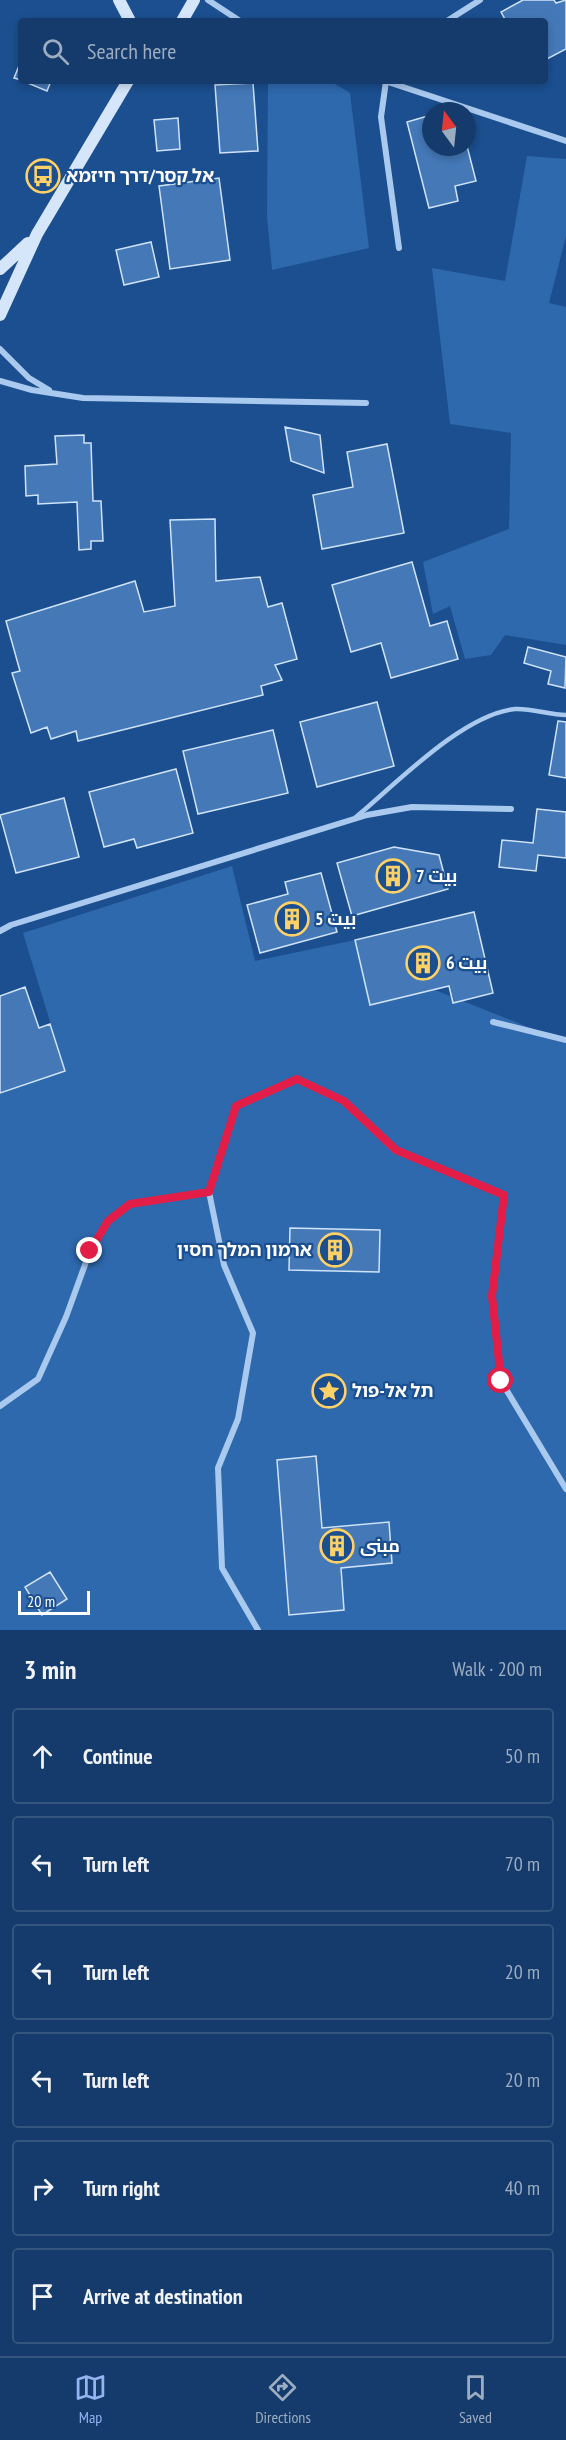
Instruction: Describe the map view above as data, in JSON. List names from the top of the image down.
{
  "places": {
    "bus stop": ["אל קסר/דרך חיזמא"],
    "building": [
      "بيت 7",
      "بيت 5",
      "بيت 6",
      "ארמון המלך חסין",
      "مبنى"
    ],
    "place": ["תל אל-פול"]
  },
  "scale_bar": "20 m",
  "north": "top",
  "page": {
    "search": "Search here",
    "scale": "20 m",
    "heading": ["3 min", "Walk · 200 m"],
    "list": [
      ["Continue", "50 m"],
      ["Turn left", "70 m"],
      ["Turn left", "20 m"],
      ["Turn left", "20 m"],
      ["Turn right", "40 m"],
      "Arrive at destination"
    ],
    "nav": ["Map", "Directions", "Saved"]
  }
}
